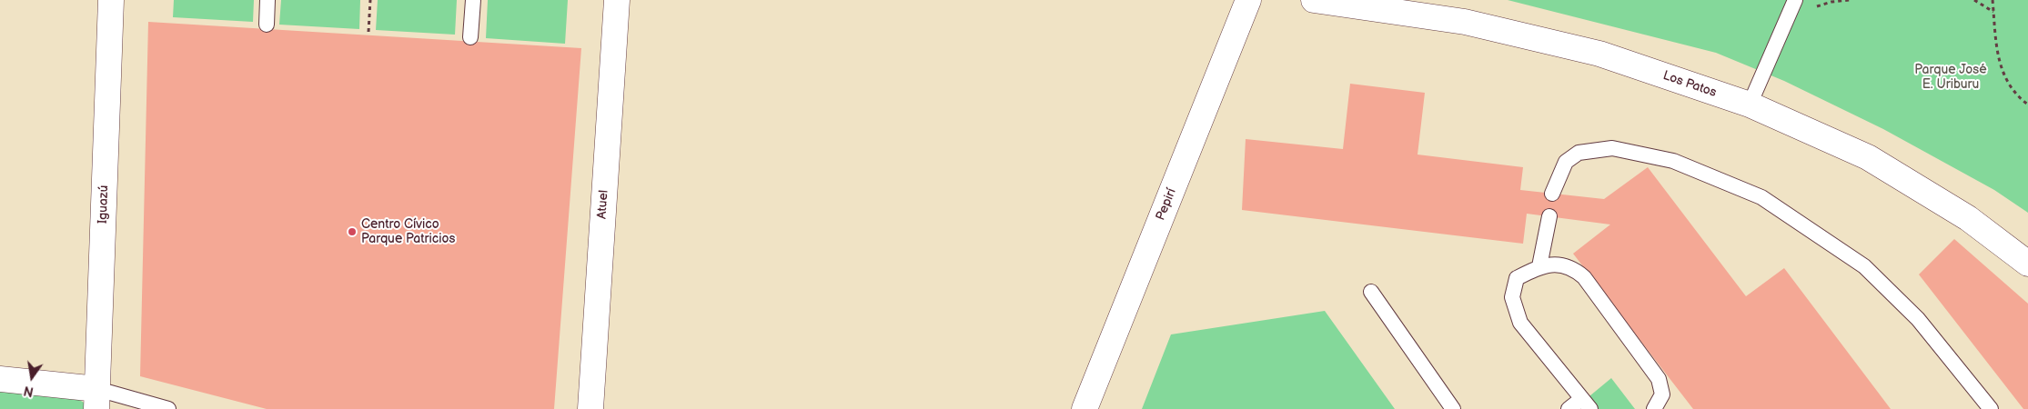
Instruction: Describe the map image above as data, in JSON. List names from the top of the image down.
{
  "streets": {
    "street": [
      "Los Patos",
      "Iguazú",
      "Atuel",
      "Pepirí"
    ]
  },
  "parks": ["Parque José E. Uriburu"],
  "places": ["Centro Cívico Parque Patricios"],
  "north": "bottom"
}
